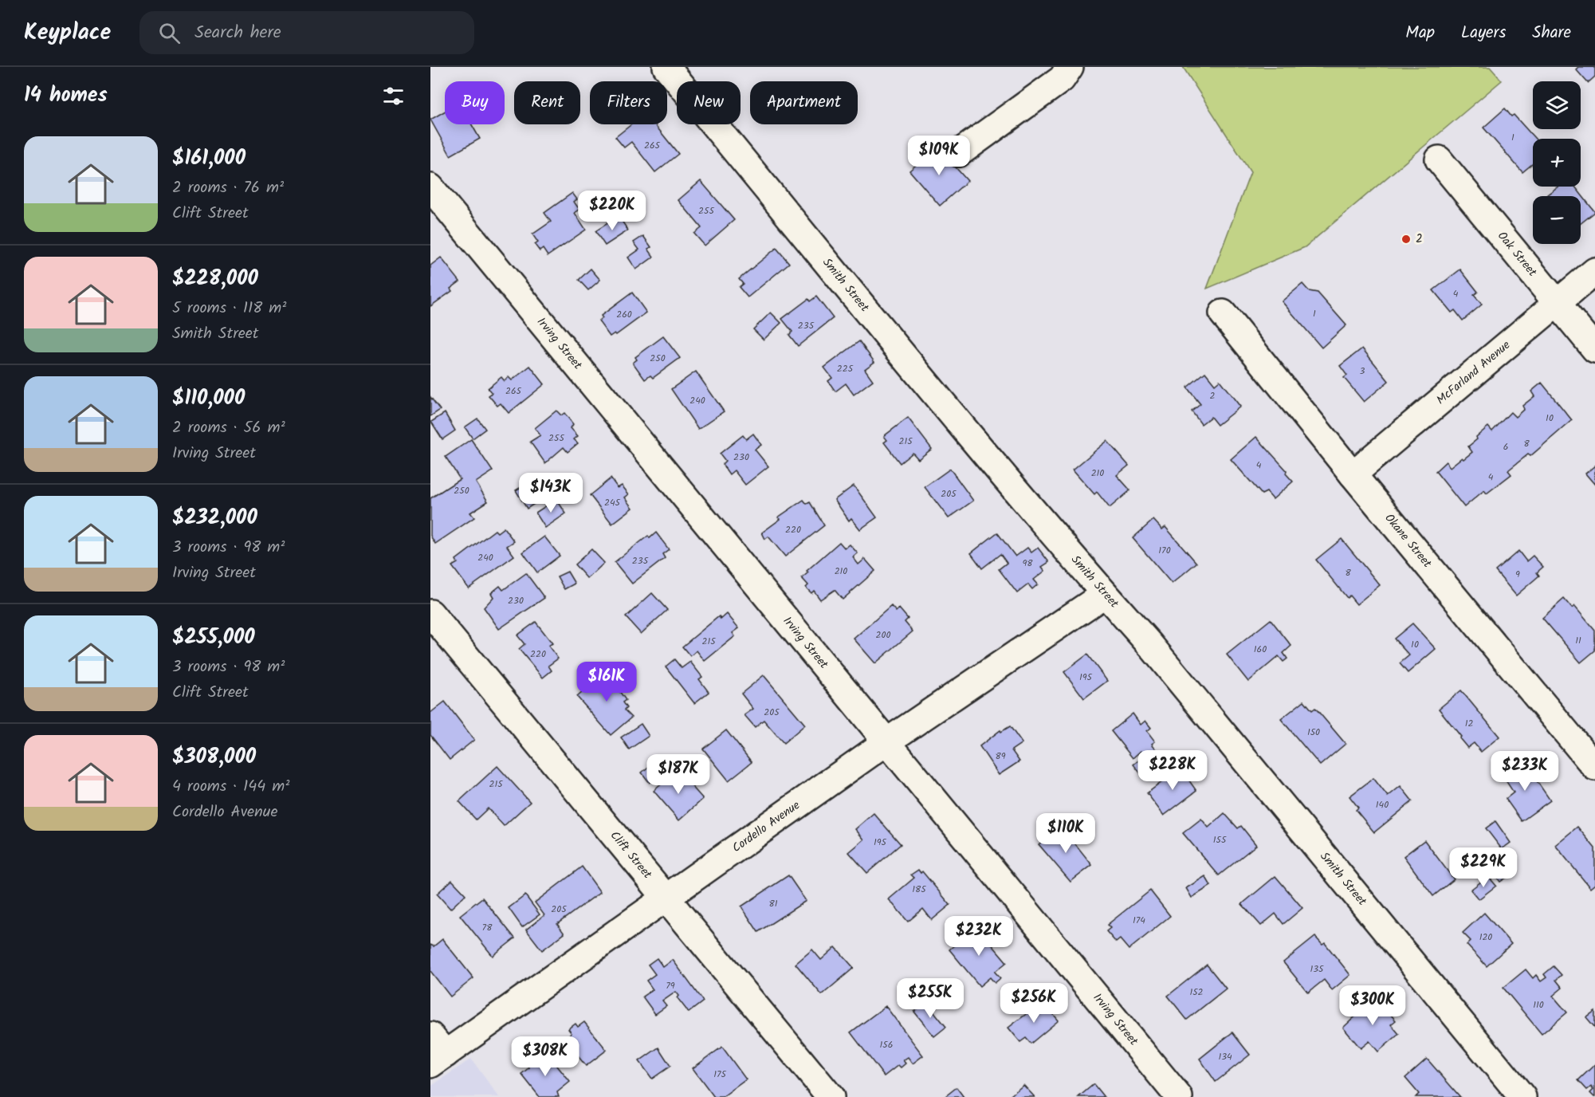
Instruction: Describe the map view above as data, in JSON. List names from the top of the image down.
{
  "streets": {
    "street": [
      "Oak Street",
      "Smith Street",
      "Irving Street",
      "McFarland Avenue",
      "Okane Street",
      "Cordello Avenue",
      "Clift Street"
    ]
  },
  "crossings": [
    ["Oak Street", "McFarland Avenue"],
    ["Smith Street", "Cordello Avenue"],
    ["Irving Street", "Cordello Avenue"],
    ["McFarland Avenue", "Okane Street"],
    ["Cordello Avenue", "Clift Street"]
  ],
  "places": ["2"],
  "house_numbers": [
    "1",
    "265",
    "255",
    "4",
    "1",
    "260",
    "235",
    "250",
    "225",
    "3",
    "265",
    "2",
    "240",
    "10",
    "255",
    "215",
    "8",
    "6",
    "230",
    "4",
    "210",
    "4",
    "250",
    "205",
    "245",
    "220",
    "170",
    "240",
    "235",
    "98",
    "210",
    "8",
    "9",
    "230",
    "200",
    "11",
    "215",
    "10",
    "160",
    "220",
    "195",
    "205",
    "12",
    "150",
    "89",
    "215",
    "140",
    "155",
    "195",
    "185",
    "81",
    "205",
    "174",
    "78",
    "120",
    "135",
    "79",
    "152",
    "110",
    "156",
    "134",
    "175"
  ],
  "page": {
    "header": "Keyplace",
    "search": "Search here",
    "nav": ["Map", "Layers", "Share"],
    "heading": "14 homes",
    "map_buttons": ["+", "−"],
    "chip": [
      "Buy",
      "Rent",
      "Filters",
      "New",
      "Apartment"
    ],
    "list": [
      {
        "name": "$161,000",
        "note": "2 rooms · 76 m² · Clift Street"
      },
      {
        "name": "$228,000",
        "note": "5 rooms · 118 m² · Smith Street"
      },
      {
        "name": "$110,000",
        "note": "2 rooms · 56 m² · Irving Street"
      },
      {
        "name": "$232,000",
        "note": "3 rooms · 98 m² · Irving Street"
      },
      {
        "name": "$255,000",
        "note": "3 rooms · 98 m² · Clift Street"
      },
      {
        "name": "$308,000",
        "note": "4 rooms · 144 m² · Cordello Avenue"
      }
    ],
    "price": [
      "$109K",
      "$220K",
      "$143K",
      "$161K",
      "$228K",
      "$233K",
      "$187K",
      "$110K",
      "$229K",
      "$232K",
      "$255K",
      "$256K",
      "$300K",
      "$308K"
    ]
  }
}
